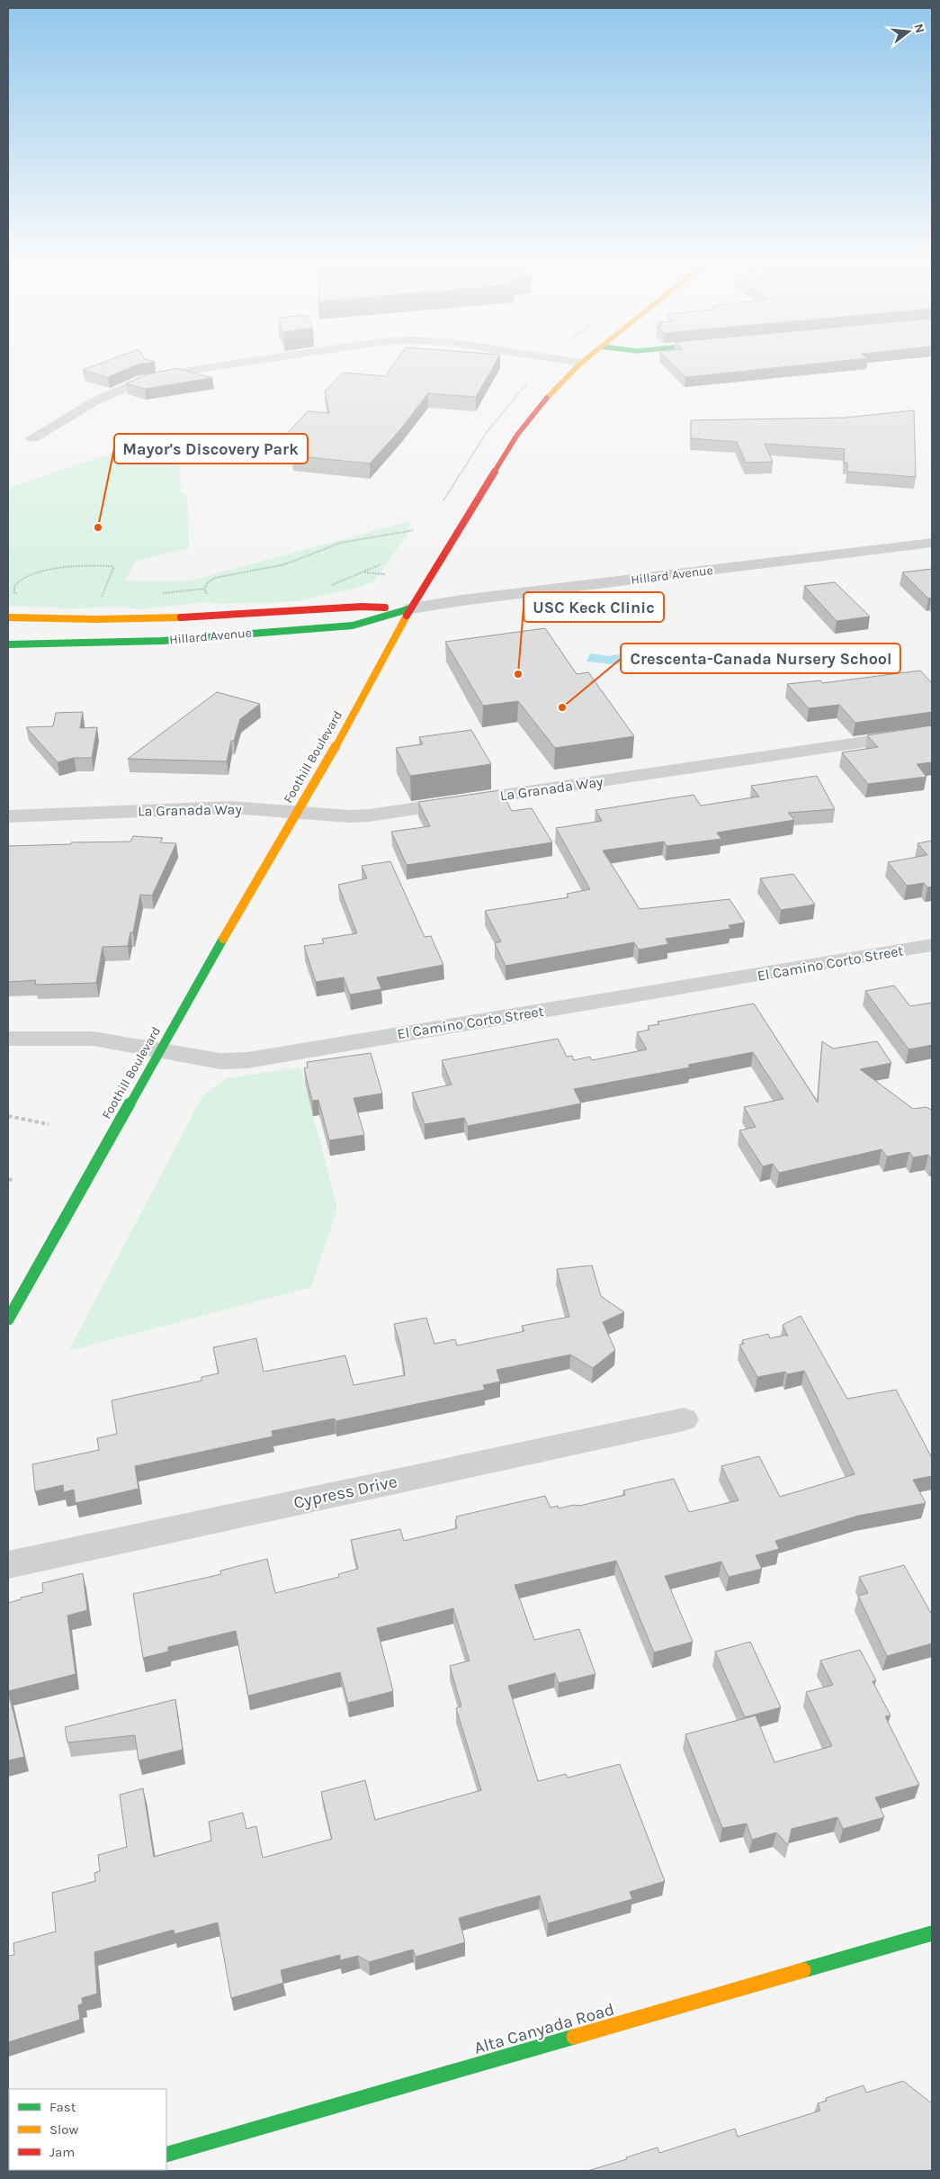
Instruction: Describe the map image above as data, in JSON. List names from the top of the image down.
{
  "streets": {
    "main road": ["Hillard Avenue", "Foothill Boulevard", "Alta Canyada Road"],
    "street": ["La Granada Way", "El Camino Corto Street", "Cypress Drive"]
  },
  "crossings": [
    ["Hillard Avenue", "Foothill Boulevard"],
    ["Foothill Boulevard", "La Granada Way"],
    ["Foothill Boulevard", "El Camino Corto Street"]
  ],
  "places": ["Mayor's Discovery Park", "USC Keck Clinic", "Crescenta-Canada Nursery School"],
  "legend": ["Fast", "Slow", "Jam"],
  "north": "right"
}
